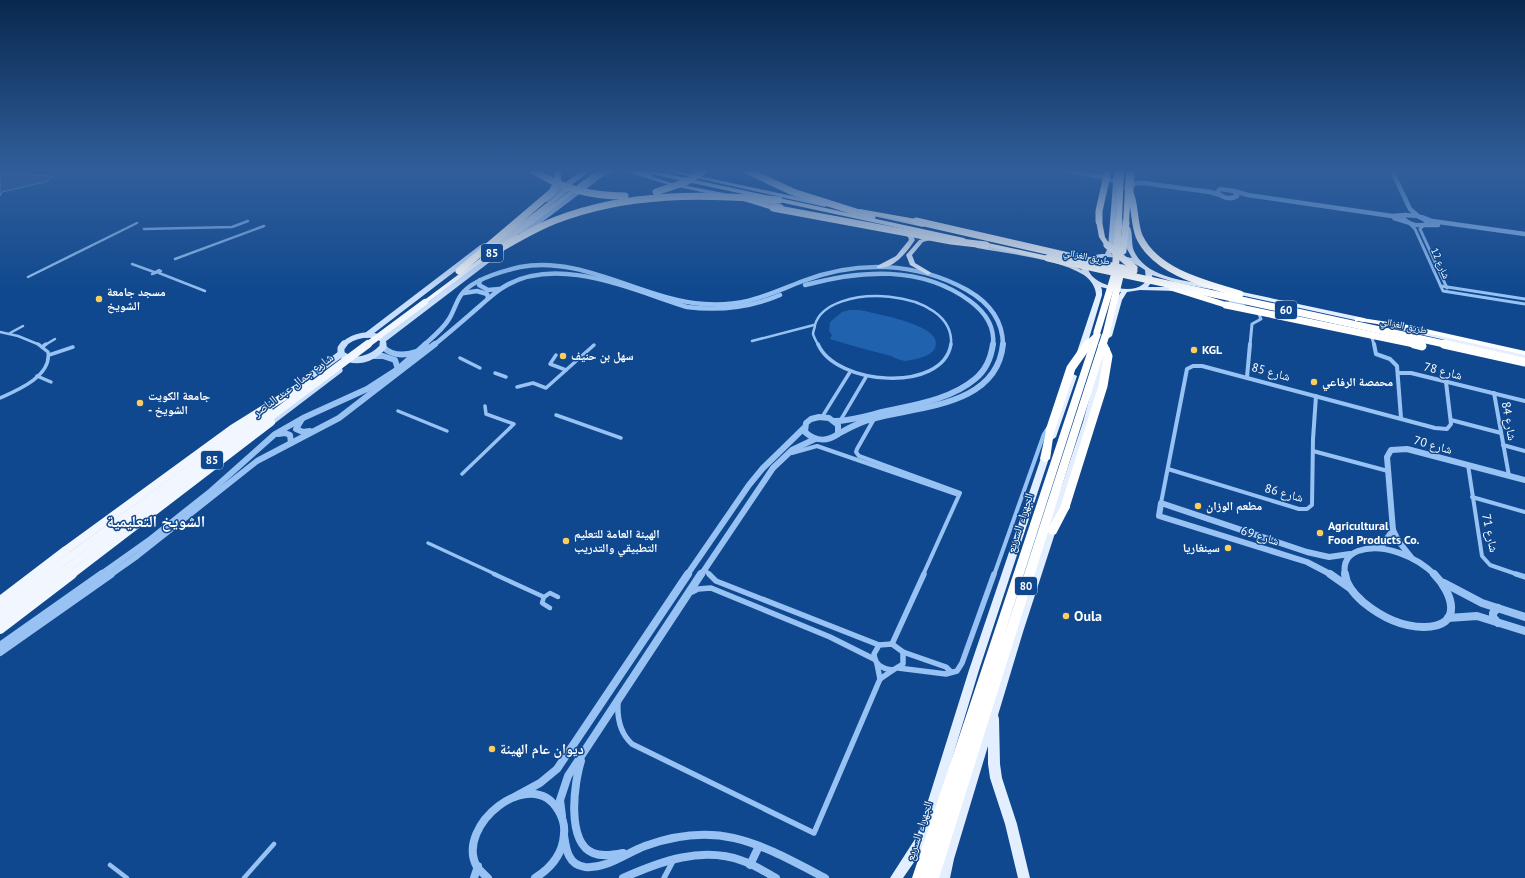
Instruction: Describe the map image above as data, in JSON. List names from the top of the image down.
{
  "streets": {
    "highway": [
      "85",
      "طريق الغزالي",
      "60",
      "شارع جمال عبد الناصر",
      "الجهراء السريع",
      "80"
    ],
    "street": [
      "شارع 12",
      "شارع 78",
      "شارع 85",
      "شارع 84",
      "شارع 70",
      "شارع 86",
      "شارع 71",
      "شارع 69"
    ]
  },
  "crossings": [
    ["طريق الغزالي", "الجهراء السريع"],
    ["شارع 78", "شارع 84"],
    ["شارع 85", "شارع 86"],
    ["شارع 85", "شارع 69"],
    ["شارع 84", "شارع 70"],
    ["شارع 70", "شارع 71"]
  ],
  "districts": ["الشويخ التعليمية"],
  "places": [
    "مسجد جامعة الشويخ",
    "KGL",
    "سهل بن حنيف",
    "محمصة الرفاعي",
    "جامعة الكويت - الشويخ",
    "مطعم الوزان",
    "Agricultural Food Products Co.",
    "الهيئة العامة للتعليم التطبيقي والتدريب",
    "سينغاريا",
    "Oula",
    "ديوان عام الهيئة"
  ]
}
